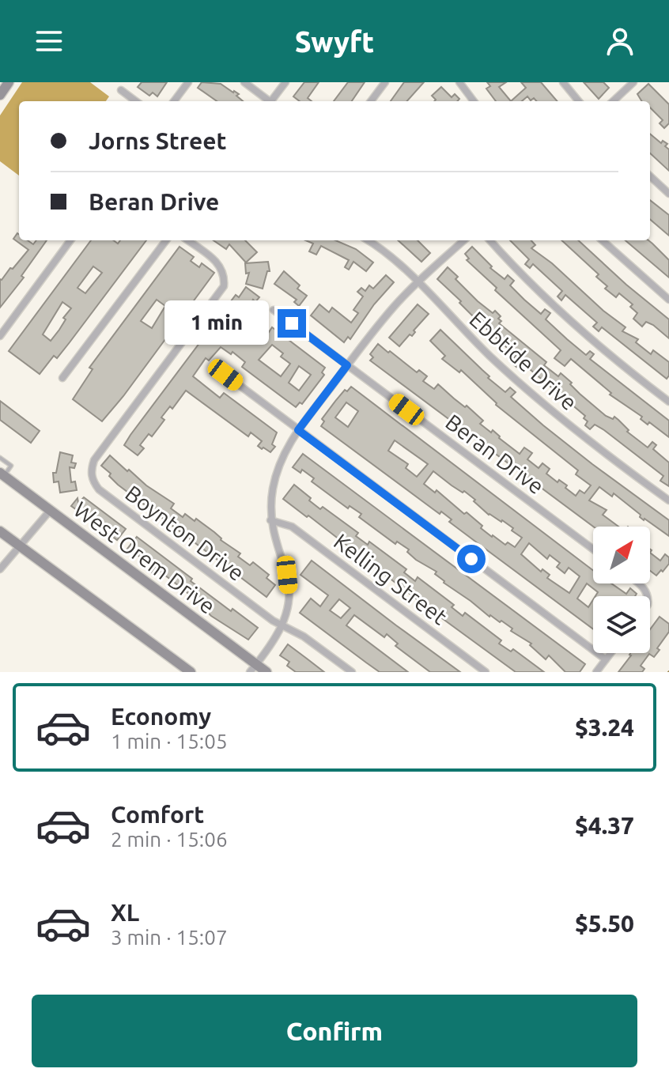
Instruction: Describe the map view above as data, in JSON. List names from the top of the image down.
{
  "streets": {
    "main road": ["West Orem Drive"],
    "street": [
      "Ebbtide Drive",
      "Beran Drive",
      "Boynton Drive",
      "Kelling Street"
    ]
  },
  "north": "top right",
  "page": {
    "header": "Swyft",
    "banner": ["Jorns Street", "Beran Drive"],
    "bubble": "1 min",
    "list": [
      {
        "name": "Economy",
        "note": "1 min · 15:05",
        "value": "$3.24"
      },
      {
        "name": "Comfort",
        "note": "2 min · 15:06",
        "value": "$4.37"
      },
      {
        "name": "XL",
        "note": "3 min · 15:07",
        "value": "$5.50"
      }
    ],
    "buttons": "Confirm"
  }
}
